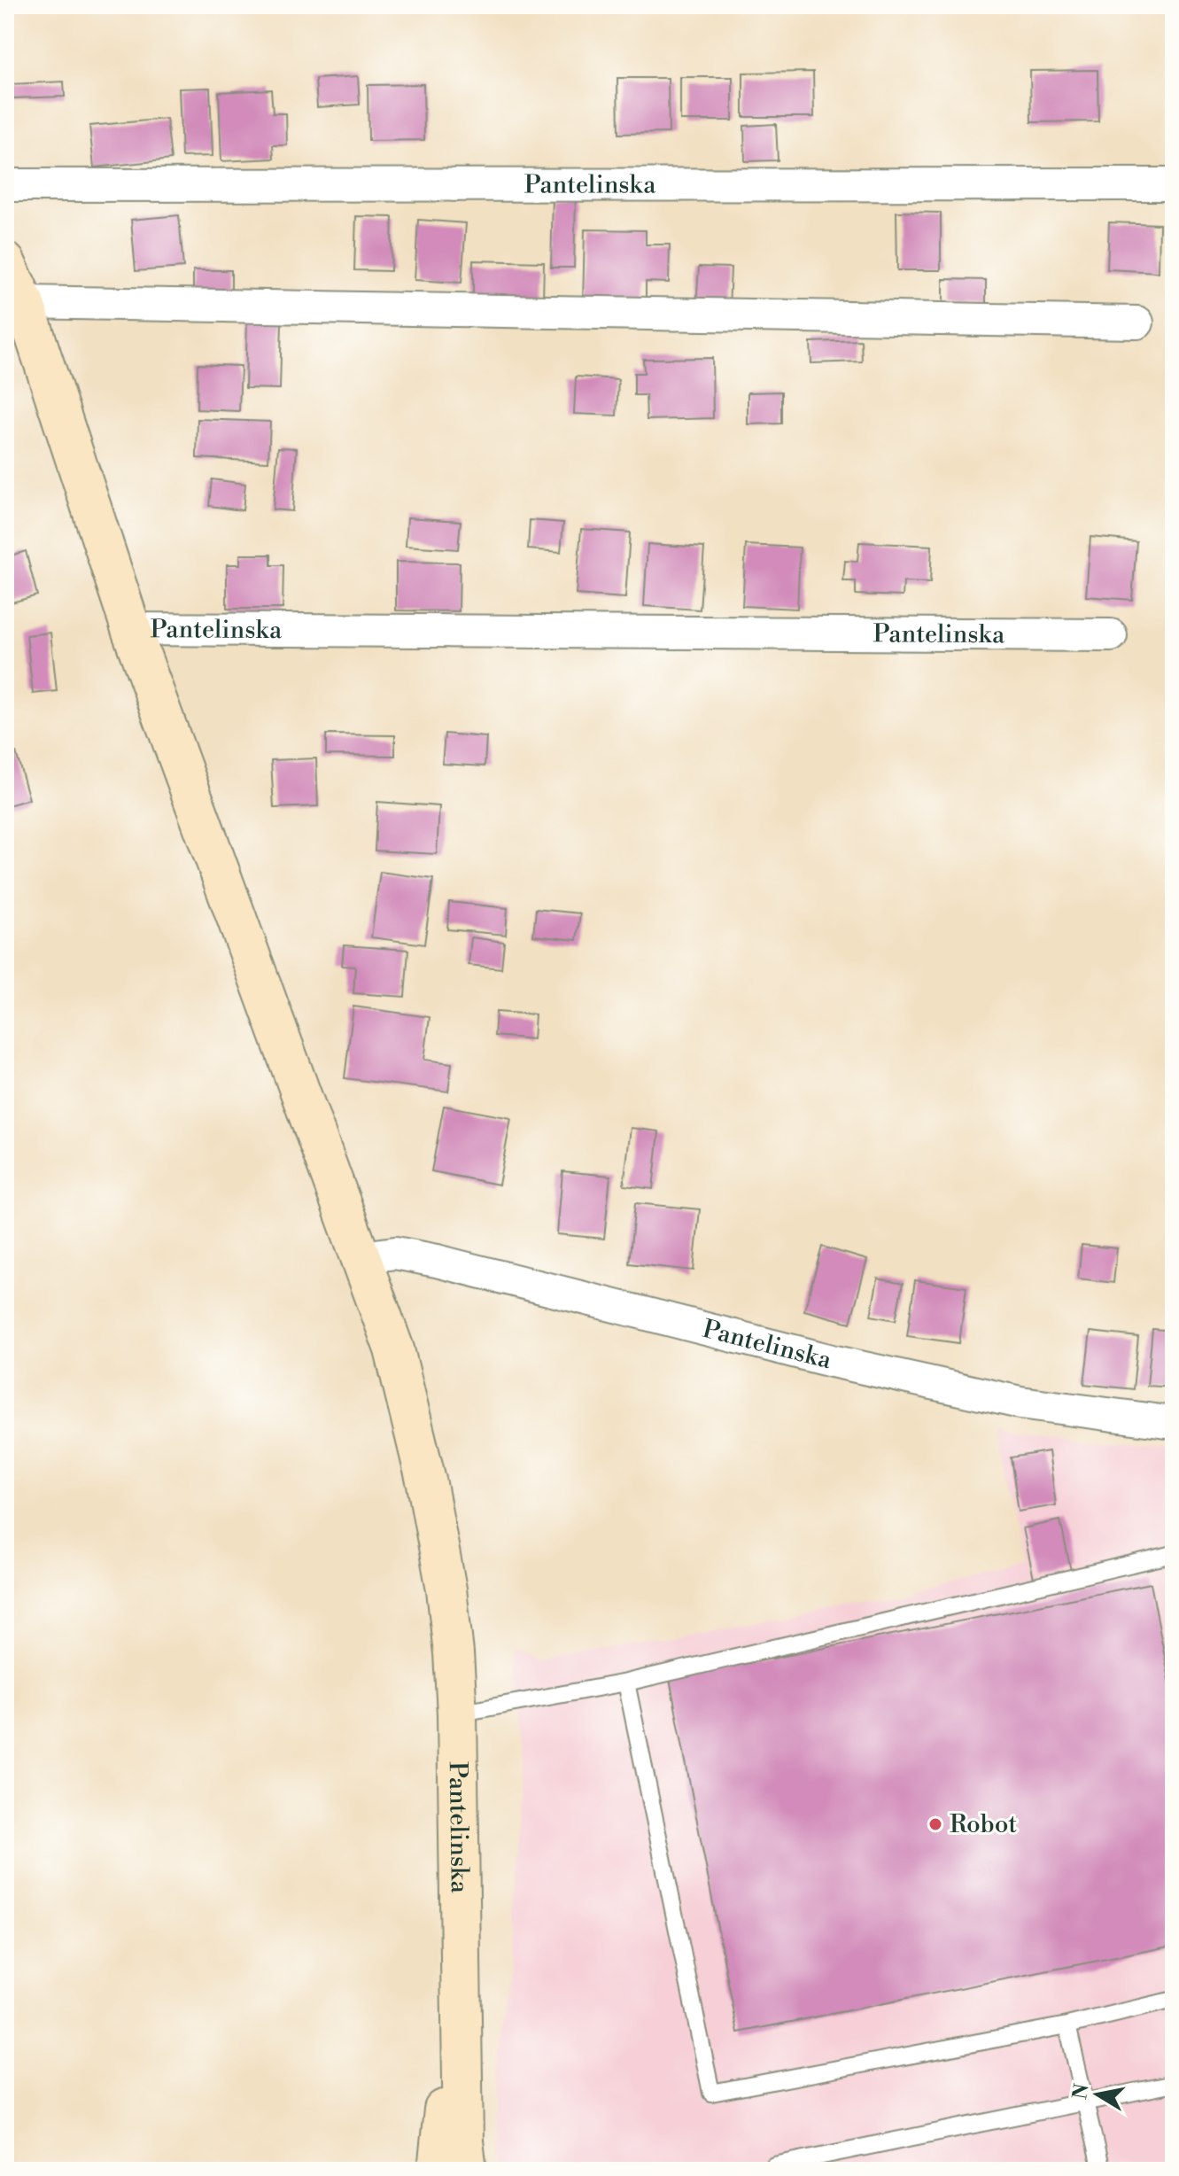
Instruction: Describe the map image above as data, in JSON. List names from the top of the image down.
{
  "streets": {
    "main road": ["Pantelinska"]
  },
  "places": ["Robot"],
  "north": "left"
}
